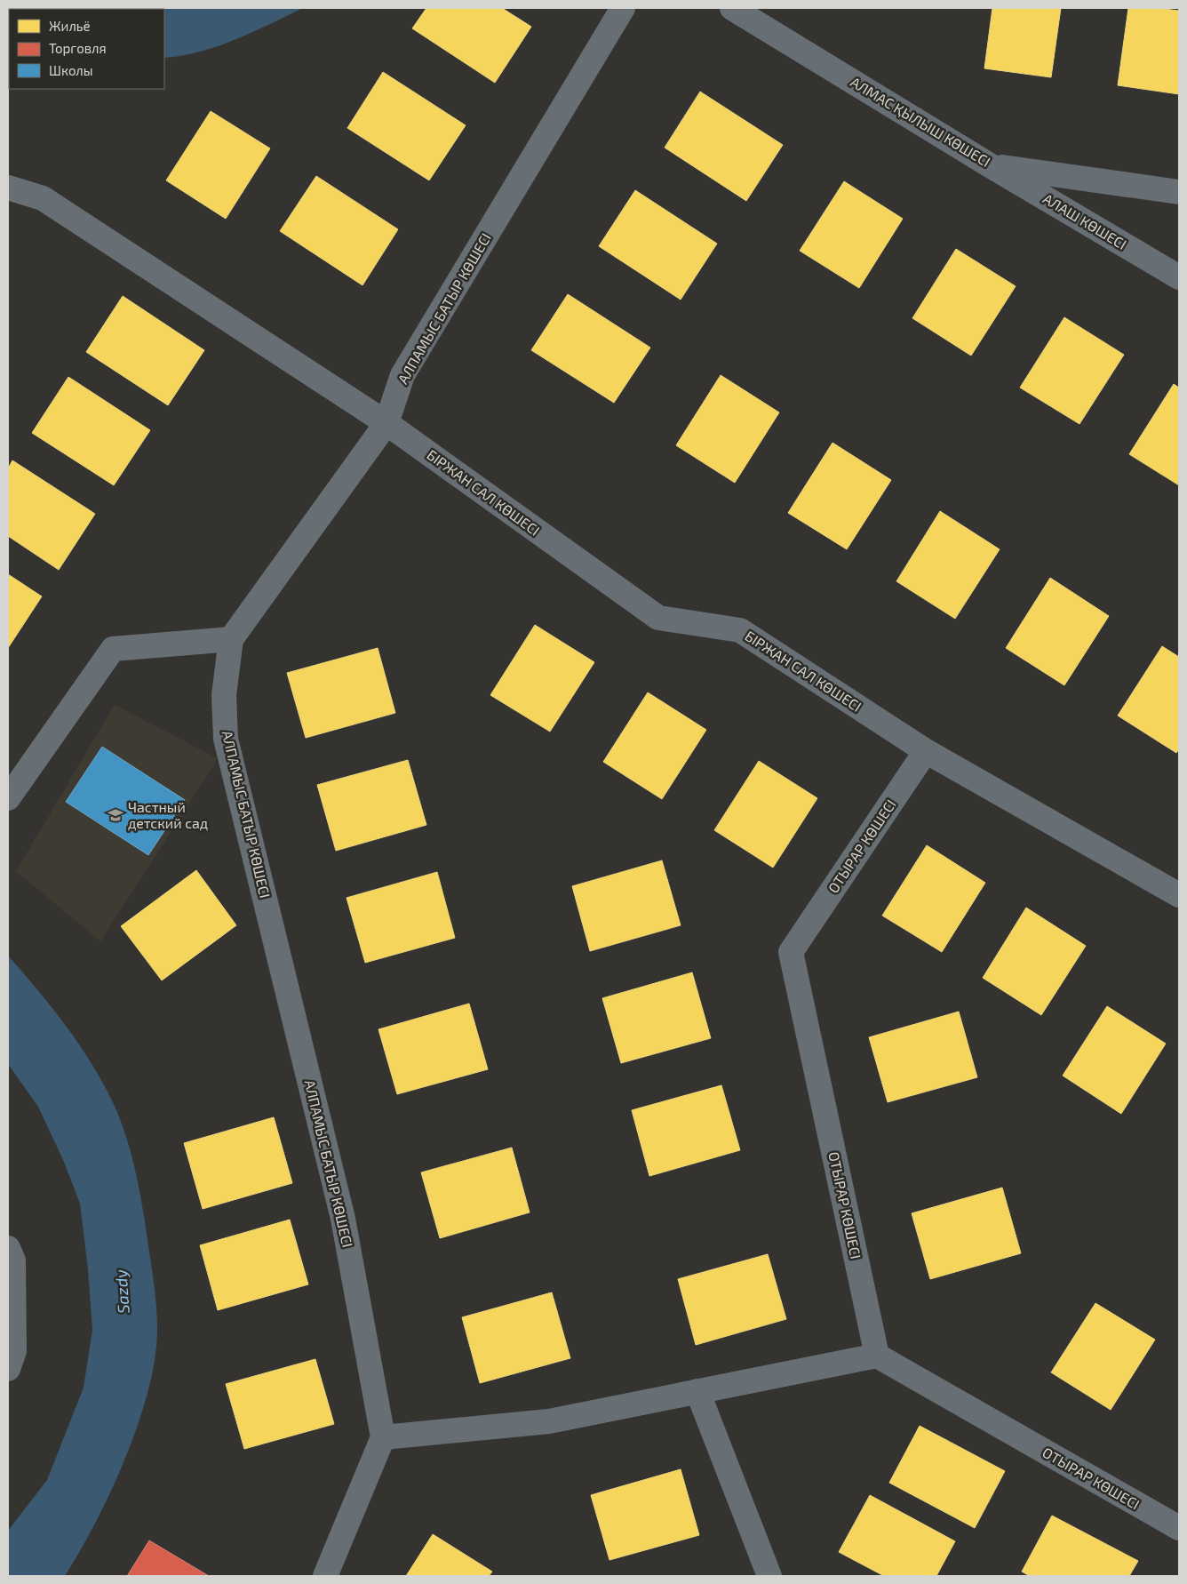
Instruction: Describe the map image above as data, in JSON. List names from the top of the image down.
{
  "streets": {
    "street": [
      "АЛМАС ҚЫЛЫШ КӨШЕСІ",
      "АЛАШ КӨШЕСІ",
      "АЛПАМЫС БАТЫР КӨШЕСІ",
      "БІРЖАН САЛ КӨШЕСІ",
      "ОТЫРАР КӨШЕСІ"
    ]
  },
  "crossings": [
    ["АЛМАС ҚЫЛЫШ КӨШЕСІ", "АЛАШ КӨШЕСІ"],
    ["АЛПАМЫС БАТЫР КӨШЕСІ", "БІРЖАН САЛ КӨШЕСІ"],
    ["БІРЖАН САЛ КӨШЕСІ", "ОТЫРАР КӨШЕСІ"]
  ],
  "water": ["Sazdy"],
  "places": {
    "school or university": ["Частный детский сад"]
  },
  "legend": ["Жильё", "Торговля", "Школы"]
}
